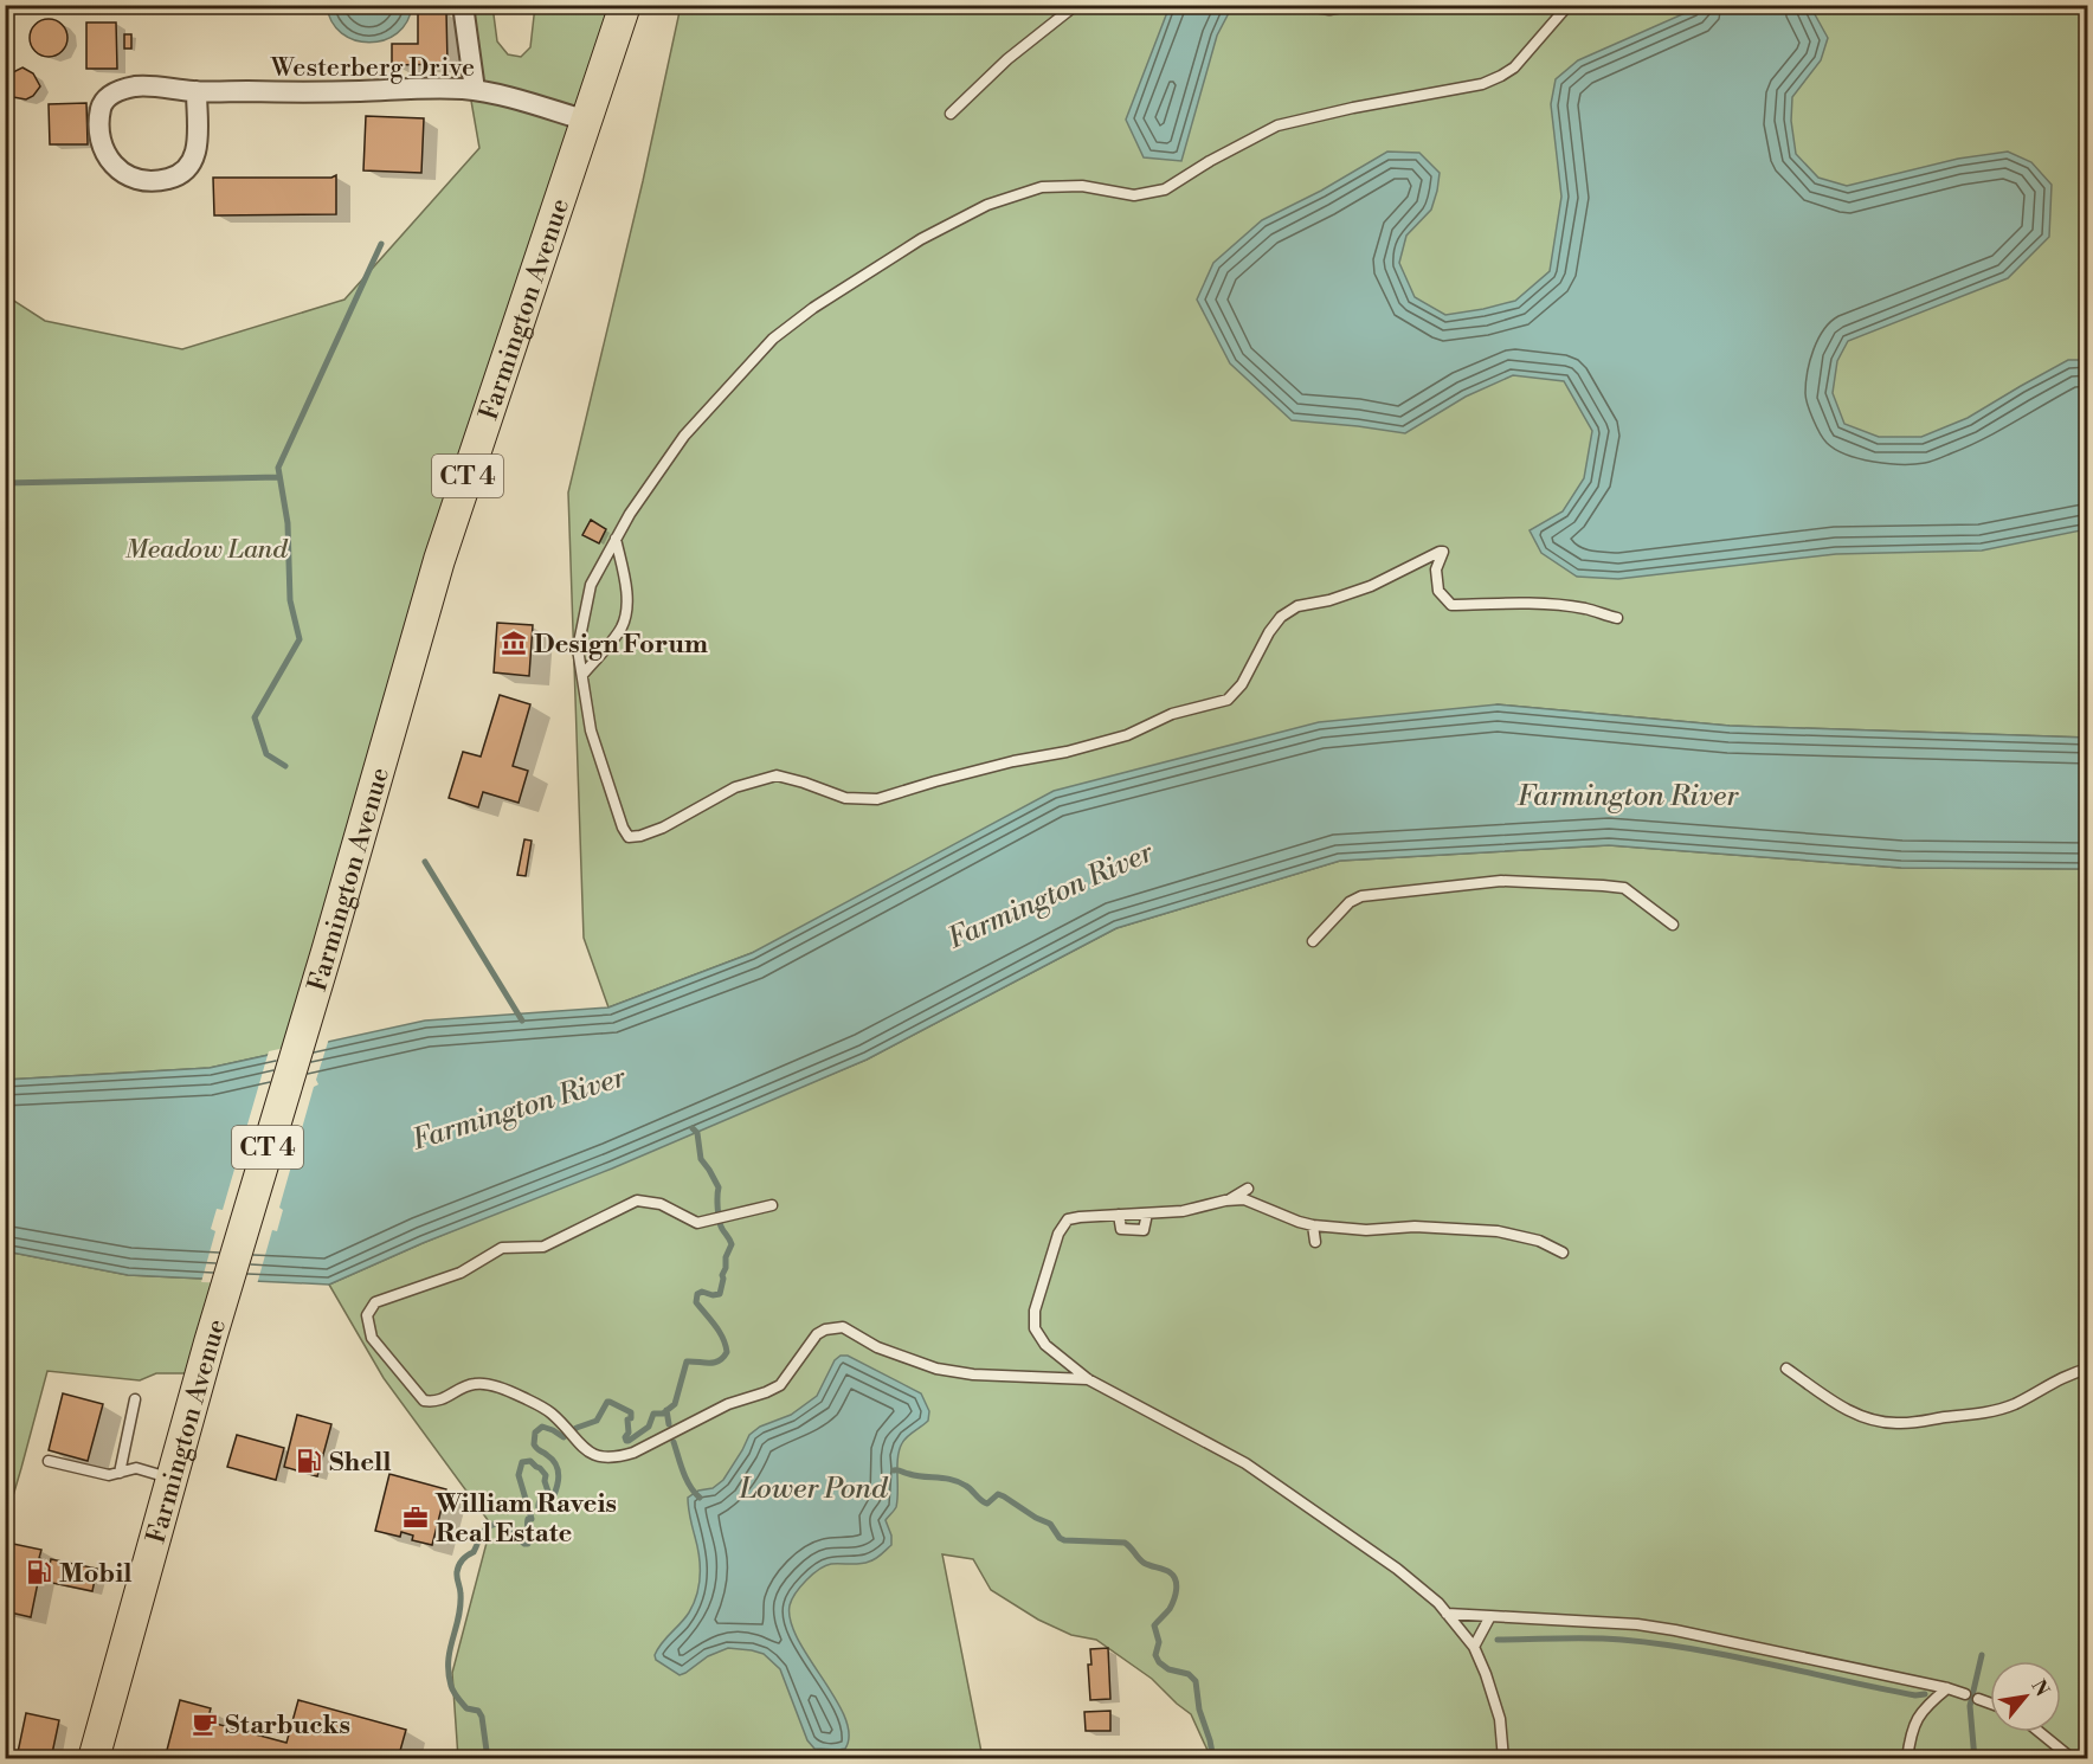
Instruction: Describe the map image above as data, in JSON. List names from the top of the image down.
{
  "streets": {
    "main road": ["Farmington Avenue", "CT 4"],
    "street": ["Westerberg Drive"]
  },
  "crossings": [
    ["Westerberg Drive", "Farmington Avenue"]
  ],
  "water": ["Farmington River", "Lower Pond"],
  "parks": ["Meadow Land"],
  "places": {
    "museum": ["Design Forum"],
    "fuel station": ["Shell", "Mobil"],
    "office": ["William Raveis Real Estate"],
    "cafe": ["Starbucks"]
  },
  "north": "top right"
}
